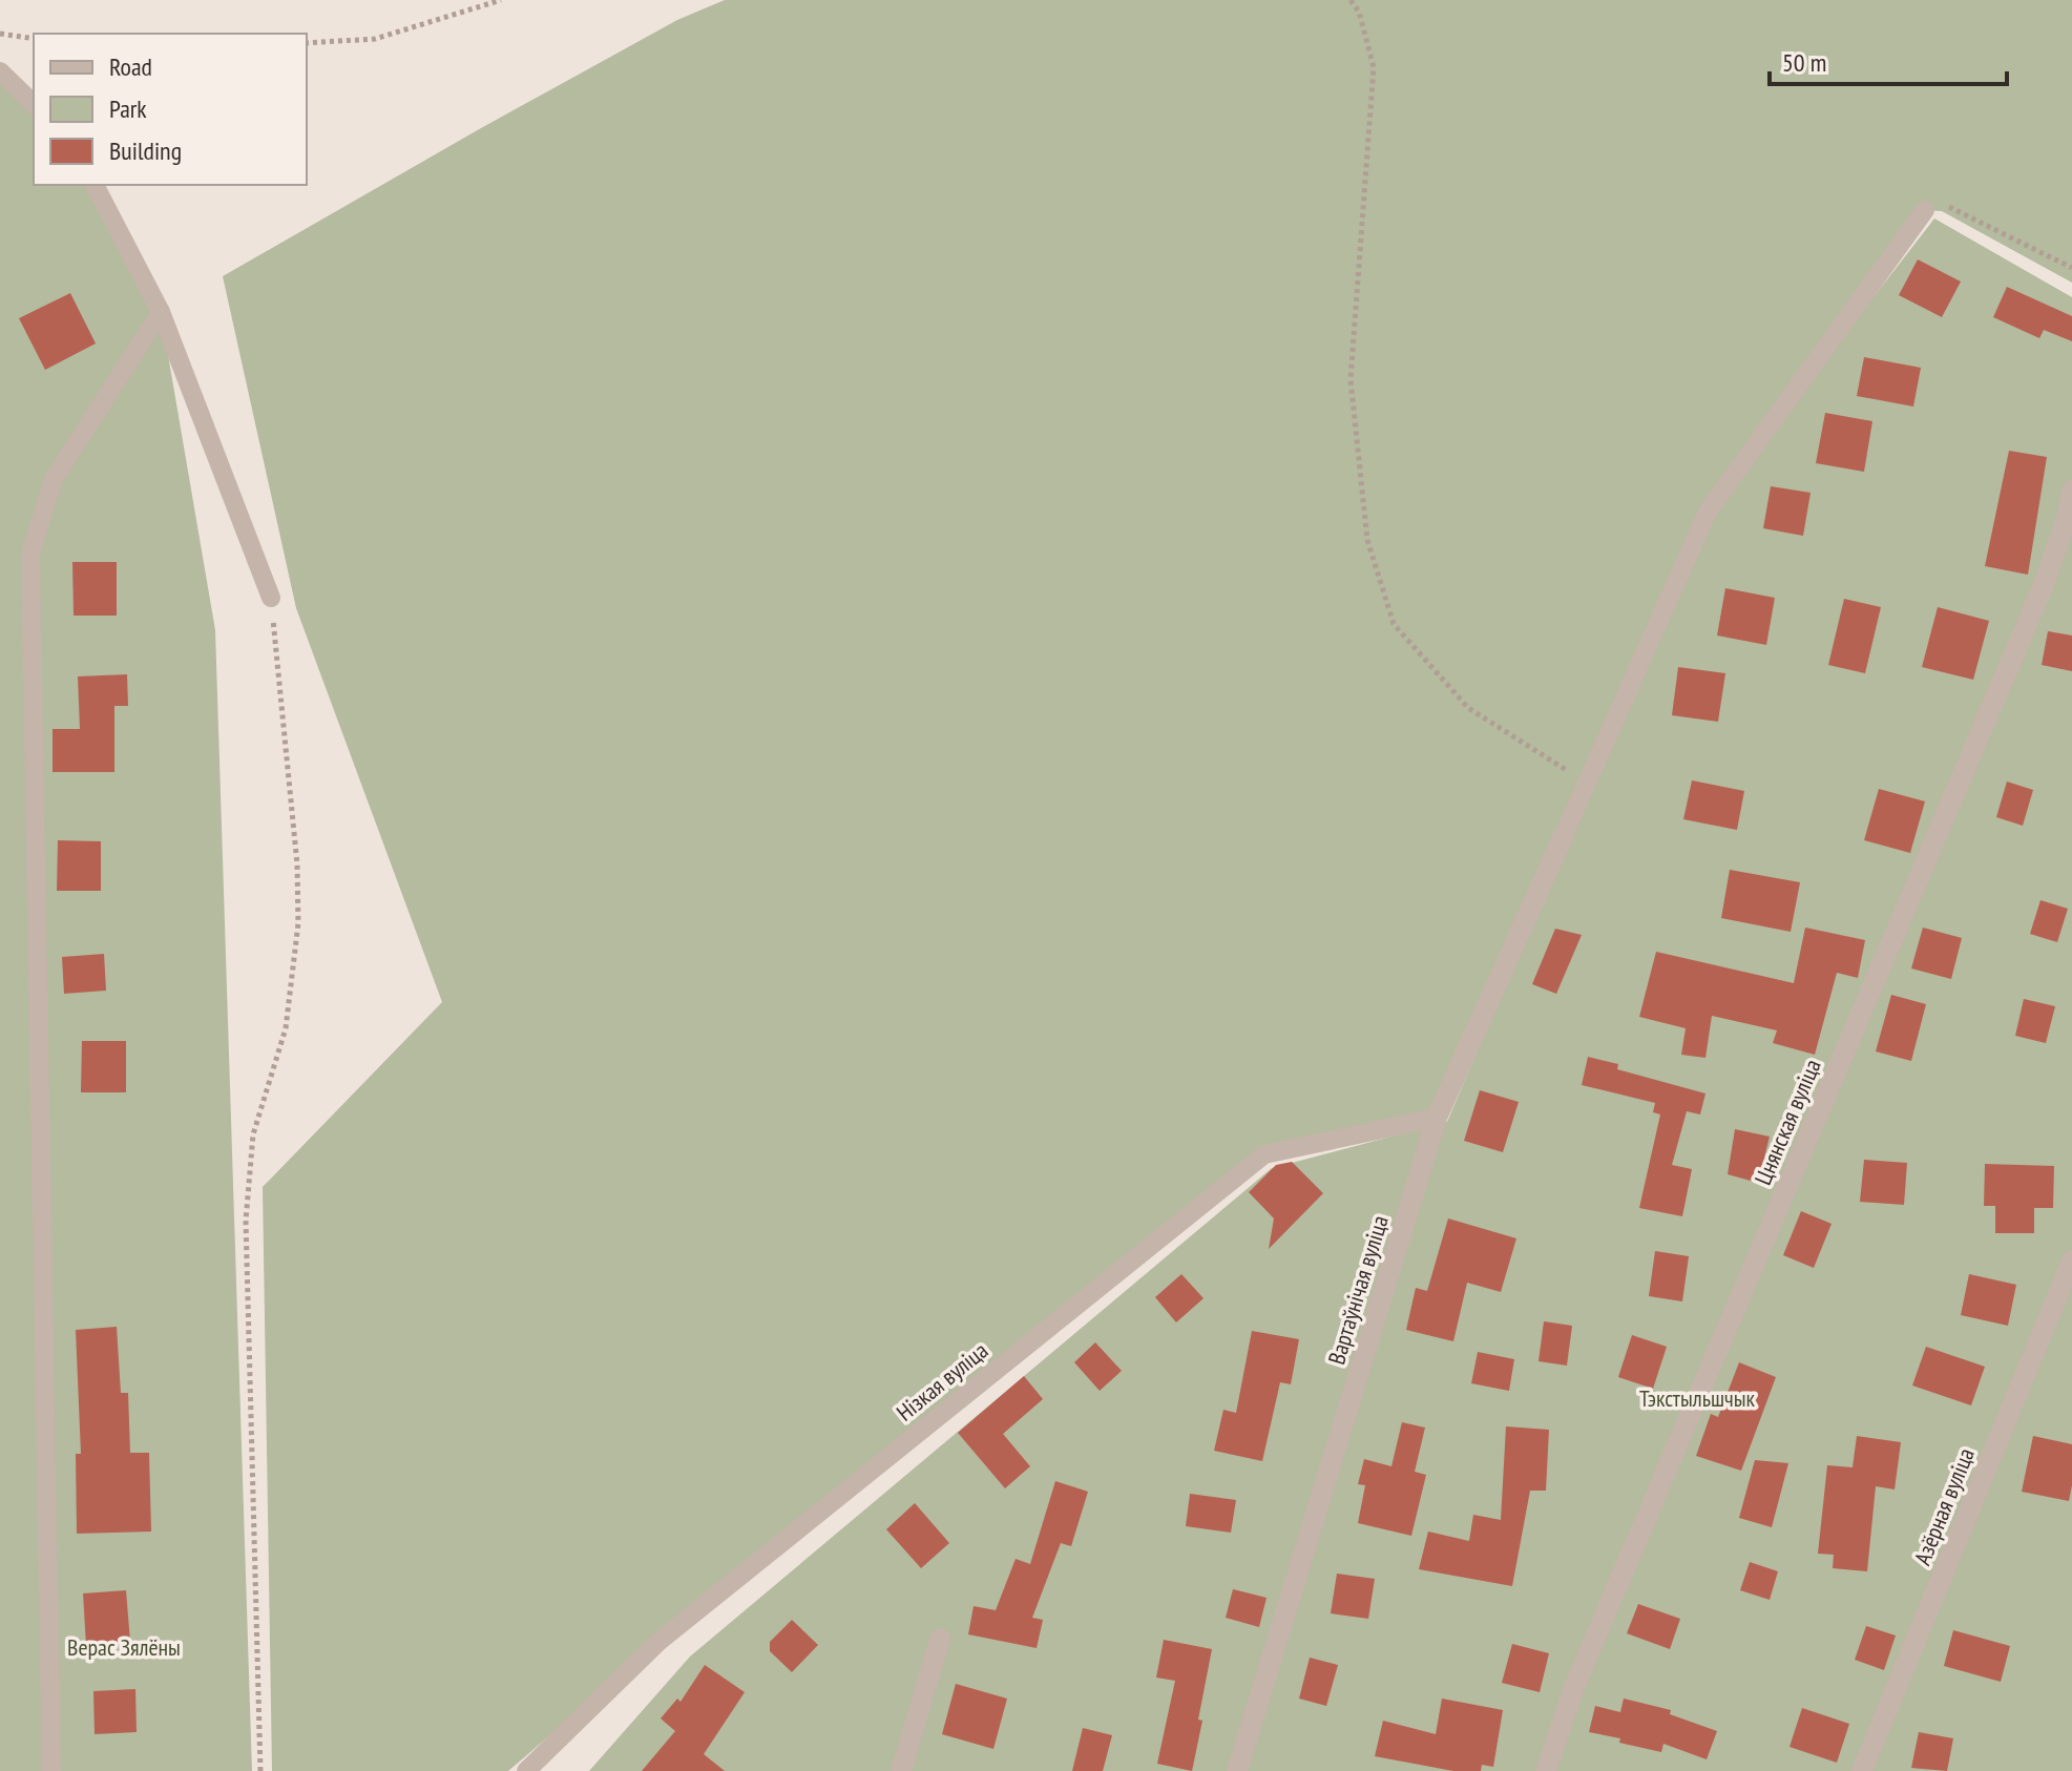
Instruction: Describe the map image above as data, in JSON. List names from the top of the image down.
{
  "streets": {
    "street": ["Цнянская вуліца", "Вартаўнічая вуліца", "Азёрная вуліца"],
    "lane": ["Нізкая вуліца"]
  },
  "crossings": [
    ["Вартаўнічая вуліца", "Нізкая вуліца"]
  ],
  "parks": ["Тэкстыльшчык", "Верас Зялёны"],
  "legend": ["Road", "Park", "Building"],
  "scale_bar": "50 m"
}
